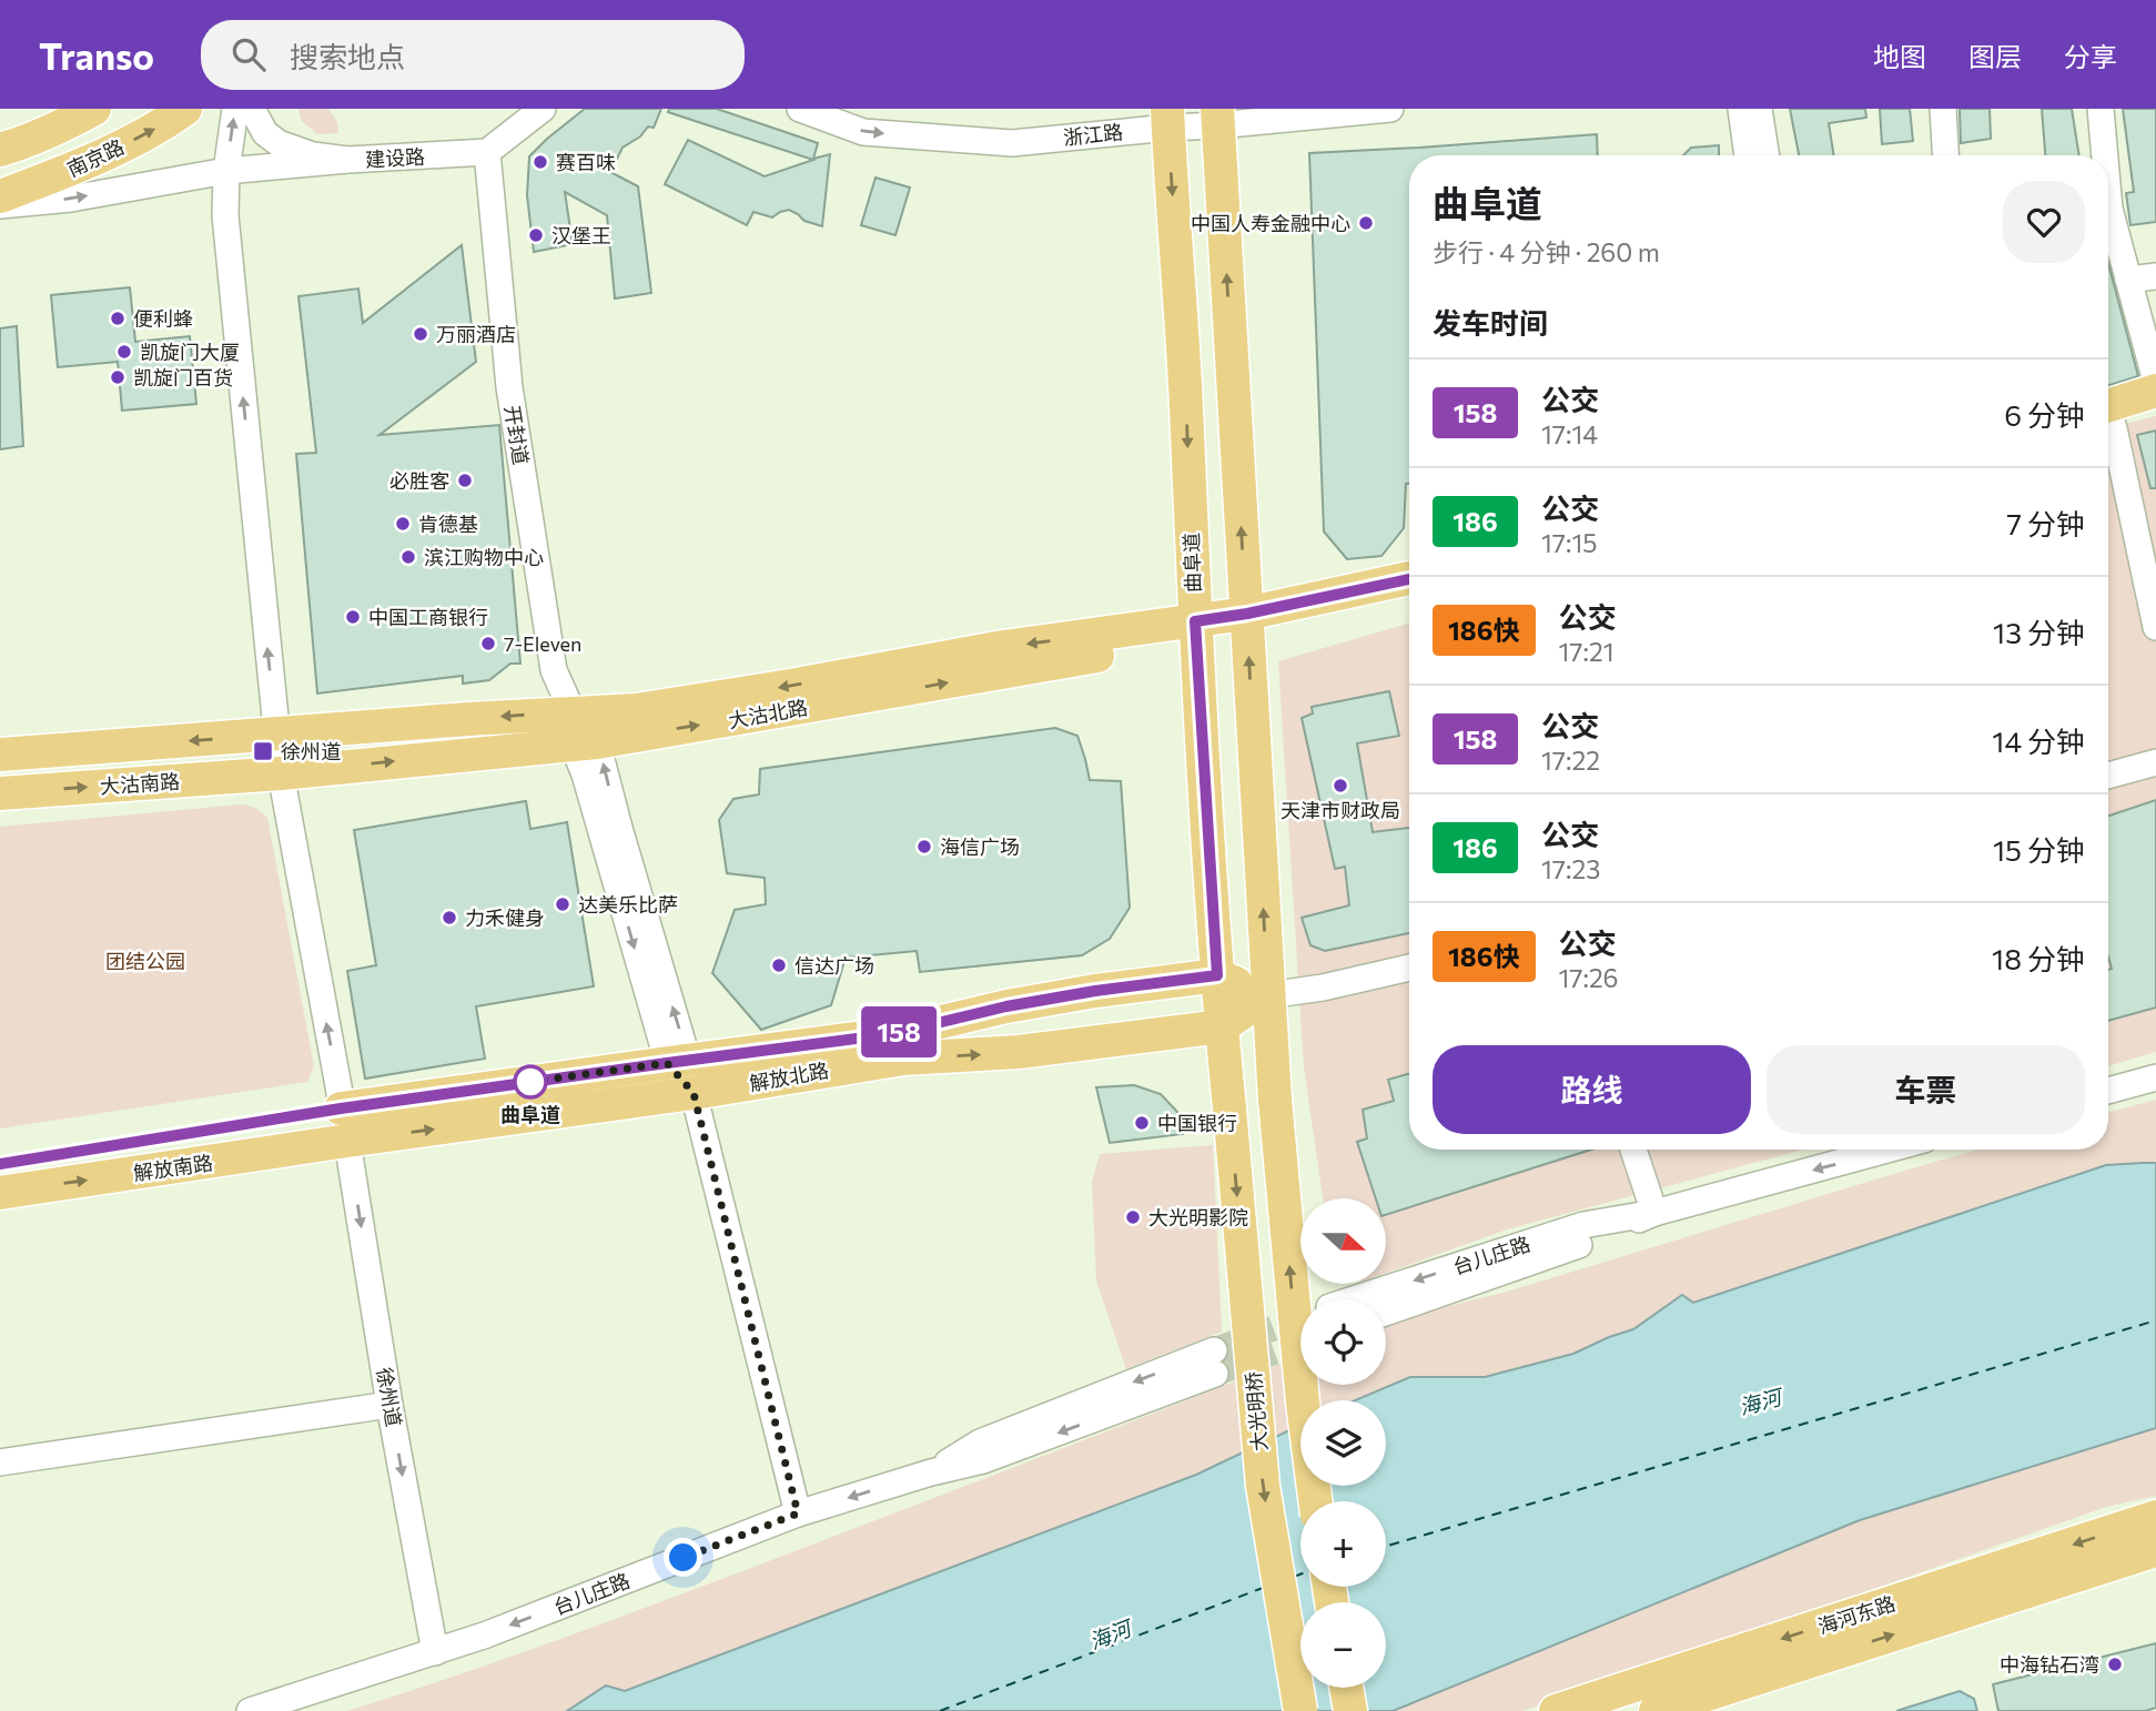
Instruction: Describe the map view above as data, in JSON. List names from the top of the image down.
{
  "streets": {
    "main road": [
      "南京路",
      "曲阜道",
      "大沽北路",
      "大沽南路",
      "解放北路",
      "解放南路",
      "大光明桥",
      "海河东路"
    ],
    "street": [
      "浙江路",
      "建设路",
      "开封道",
      "台儿庄路",
      "徐州道"
    ]
  },
  "crossings": [
    ["浙江路", "曲阜道"],
    ["建设路", "开封道"],
    ["开封道", "大沽北路"],
    ["开封道", "解放北路"],
    ["开封道", "台儿庄路"],
    ["曲阜道", "大沽北路"],
    ["曲阜道", "解放北路"],
    ["曲阜道", "大光明桥"],
    ["大沽北路", "大沽南路"],
    ["解放北路", "解放南路"],
    ["解放北路", "徐州道"],
    ["解放南路", "徐州道"],
    ["台儿庄路", "徐州道"]
  ],
  "one_way": [
    "浙江路",
    "解放北路",
    "解放南路",
    "台儿庄路",
    "徐州道"
  ],
  "water": ["海河"],
  "parks": ["团结公园"],
  "places": {
    "other": [
      "赛百味",
      "中国人寿金融中心",
      "汉堡王",
      "便利蜂",
      "万丽酒店",
      "凯旋门大厦",
      "凯旋门百货",
      "必胜客",
      "肯德基",
      "滨江购物中心",
      "中国工商银行",
      "7-Eleven",
      "天津市财政局",
      "海信广场",
      "达美乐比萨",
      "力禾健身",
      "信达广场",
      "曲阜道",
      "中国银行",
      "大光明影院",
      "中海钻石湾"
    ],
    "transit": ["徐州道"]
  },
  "lines": ["bus line 158"],
  "north": "right",
  "page": {
    "header": "Transo",
    "search": "搜索地点",
    "nav": ["地图", "图层", "分享"],
    "on_map": "158",
    "heading": [
      ["曲阜道", "步行 · 4 分钟 · 260 m"],
      "发车时间"
    ],
    "list": [
      {
        "mark": "158",
        "name": "公交",
        "note": "17:14",
        "value": "6 分钟"
      },
      {
        "mark": "186",
        "name": "公交",
        "note": "17:15",
        "value": "7 分钟"
      },
      {
        "mark": "186快",
        "name": "公交",
        "note": "17:21",
        "value": "13 分钟"
      },
      {
        "mark": "158",
        "name": "公交",
        "note": "17:22",
        "value": "14 分钟"
      },
      {
        "mark": "186",
        "name": "公交",
        "note": "17:23",
        "value": "15 分钟"
      },
      {
        "mark": "186快",
        "name": "公交",
        "note": "17:26",
        "value": "18 分钟"
      }
    ],
    "buttons": ["路线", "车票"],
    "map_buttons": ["+", "−"]
  }
}
